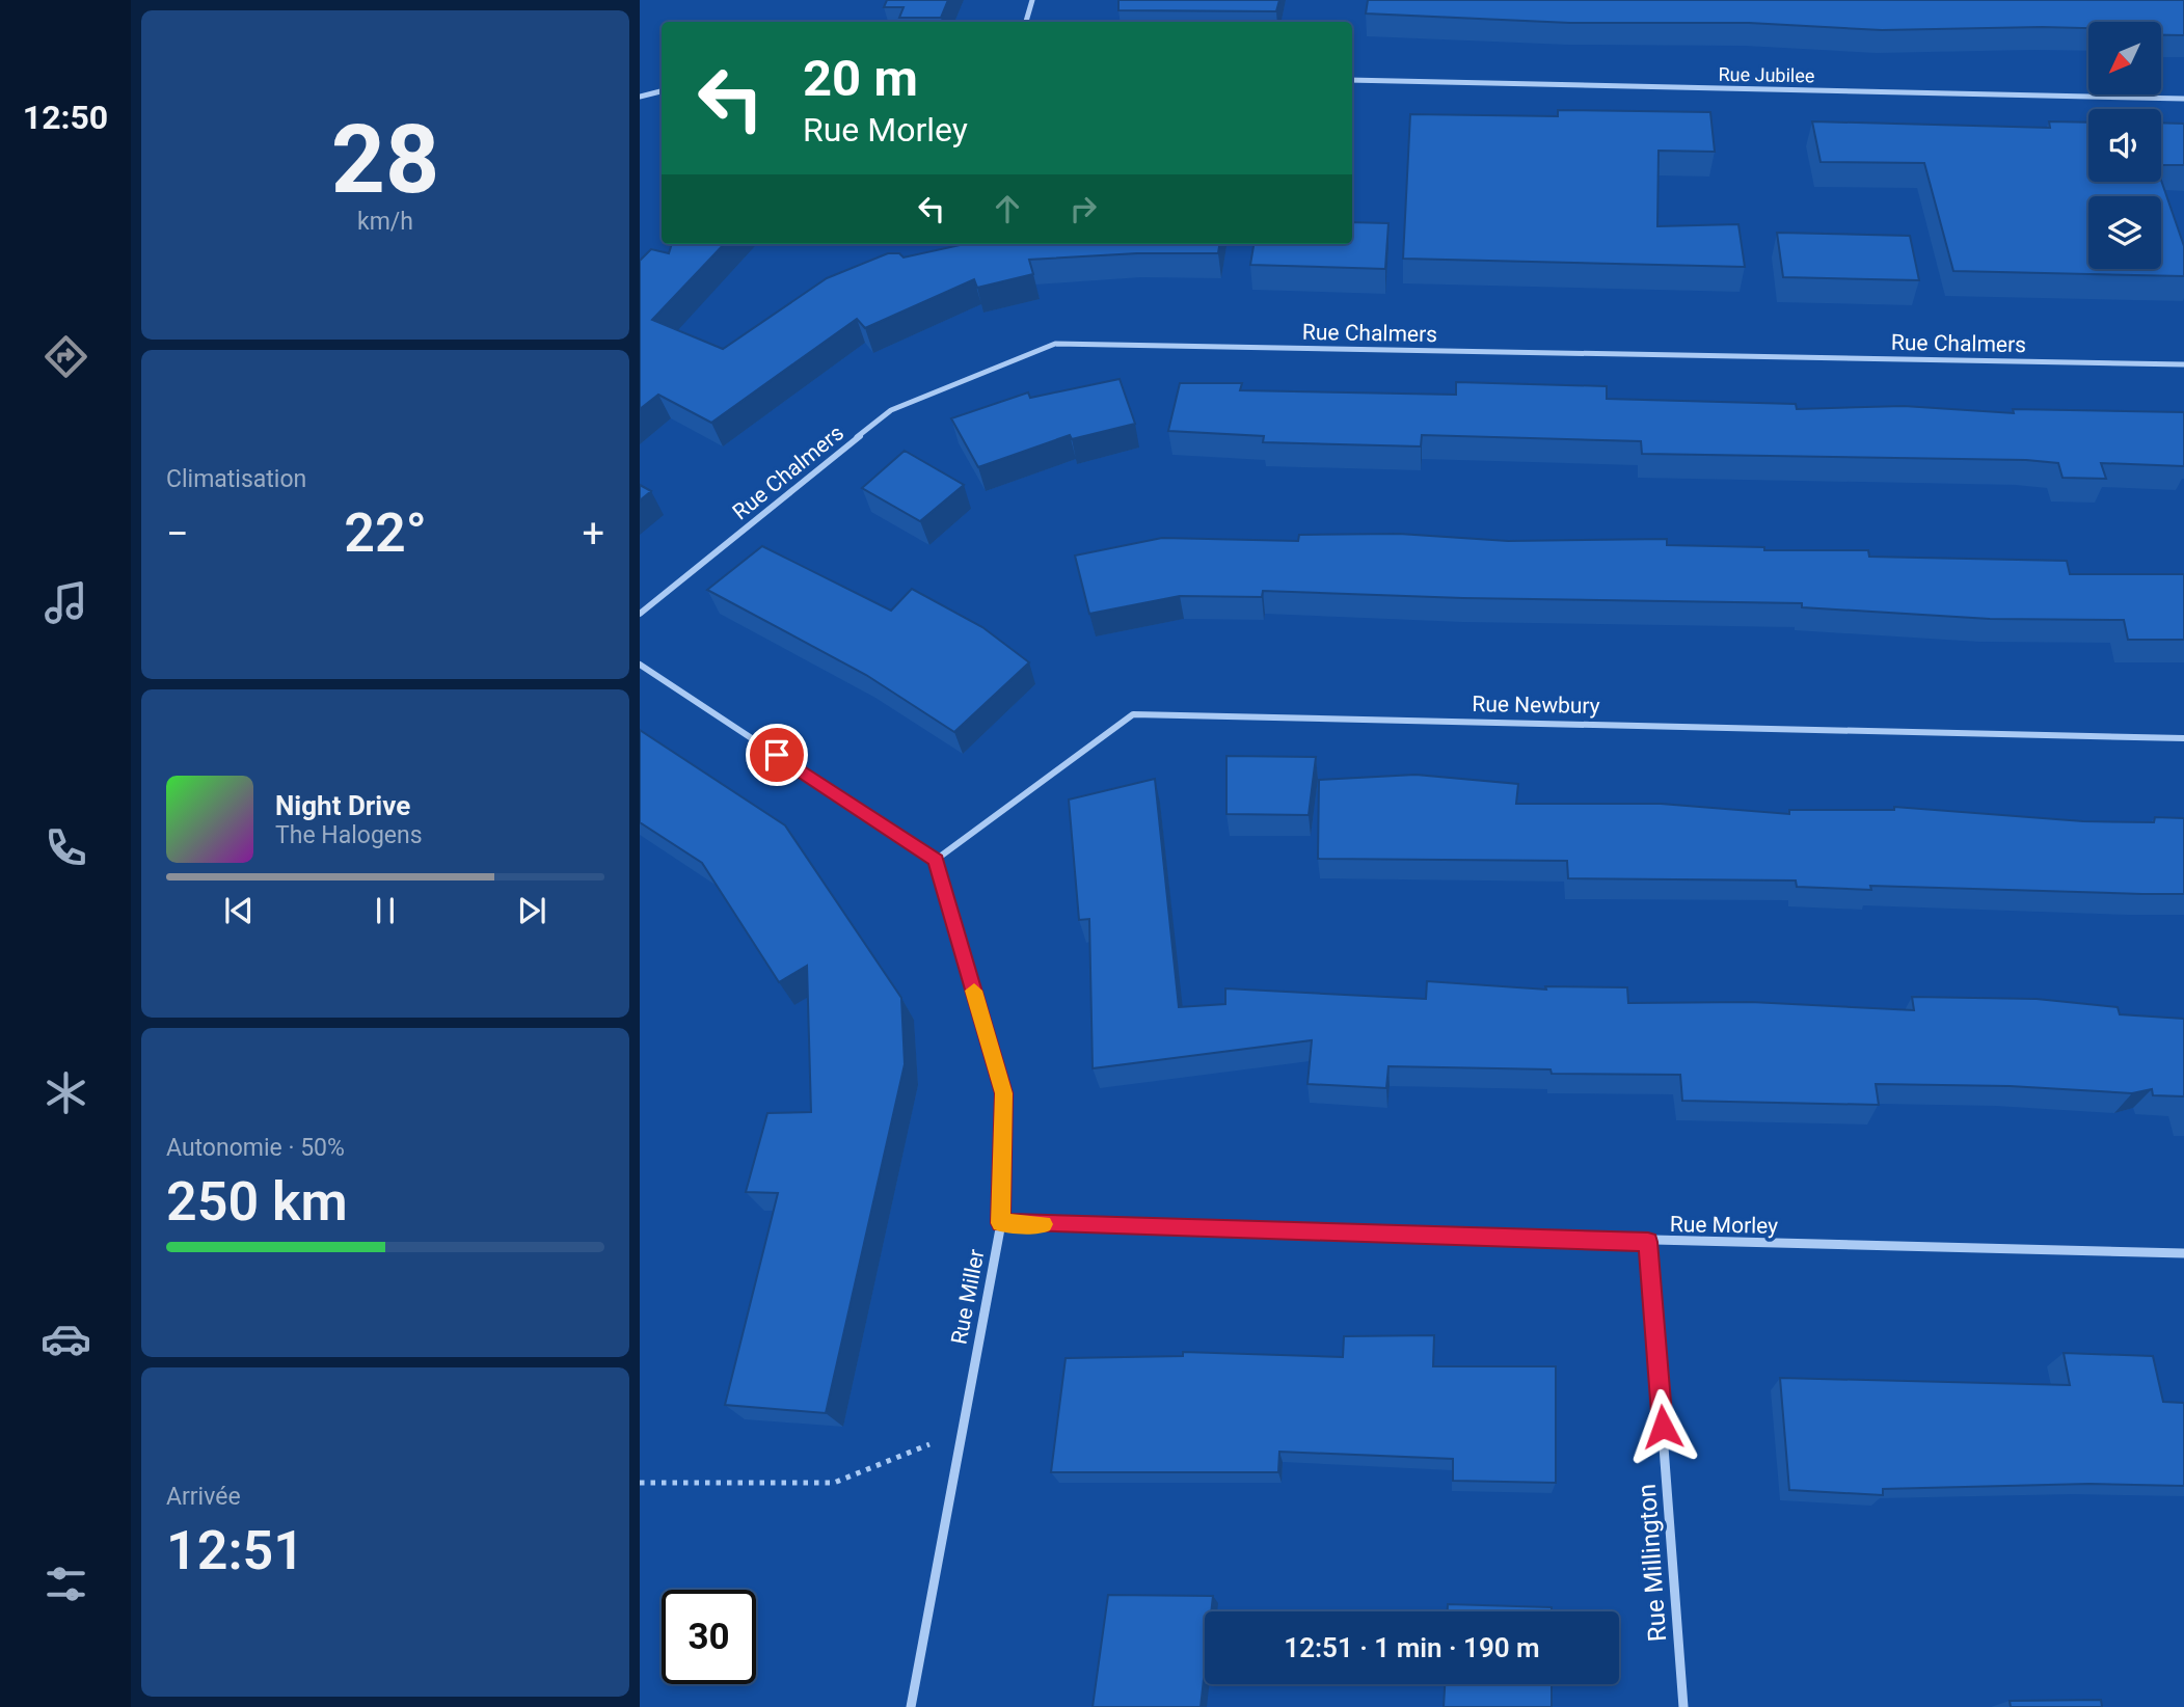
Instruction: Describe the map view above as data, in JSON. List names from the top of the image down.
{
  "streets": {
    "street": [
      "Rue Jubilee",
      "Rue Chalmers",
      "Rue Newbury",
      "Rue Morley",
      "Rue Miller",
      "Rue Millington"
    ]
  },
  "crossings": [
    ["Rue Newbury", "Rue Miller"],
    ["Rue Morley", "Rue Miller"],
    ["Rue Morley", "Rue Millington"]
  ],
  "north": "bottom left",
  "page": {
    "tabs": "12:50",
    "tile": [
      ["28", "km/h"],
      "Climatisation",
      ["Autonomie · 50%", "250 km"],
      ["Arrivée", "12:51"]
    ],
    "turn": ["20 m", "Rue Morley"],
    "heat": ["−", "22°", "+"],
    "song": ["Night Drive", "The Halogens"],
    "limit": "30",
    "trip": "12:51 · 1 min · 190 m"
  }
}
